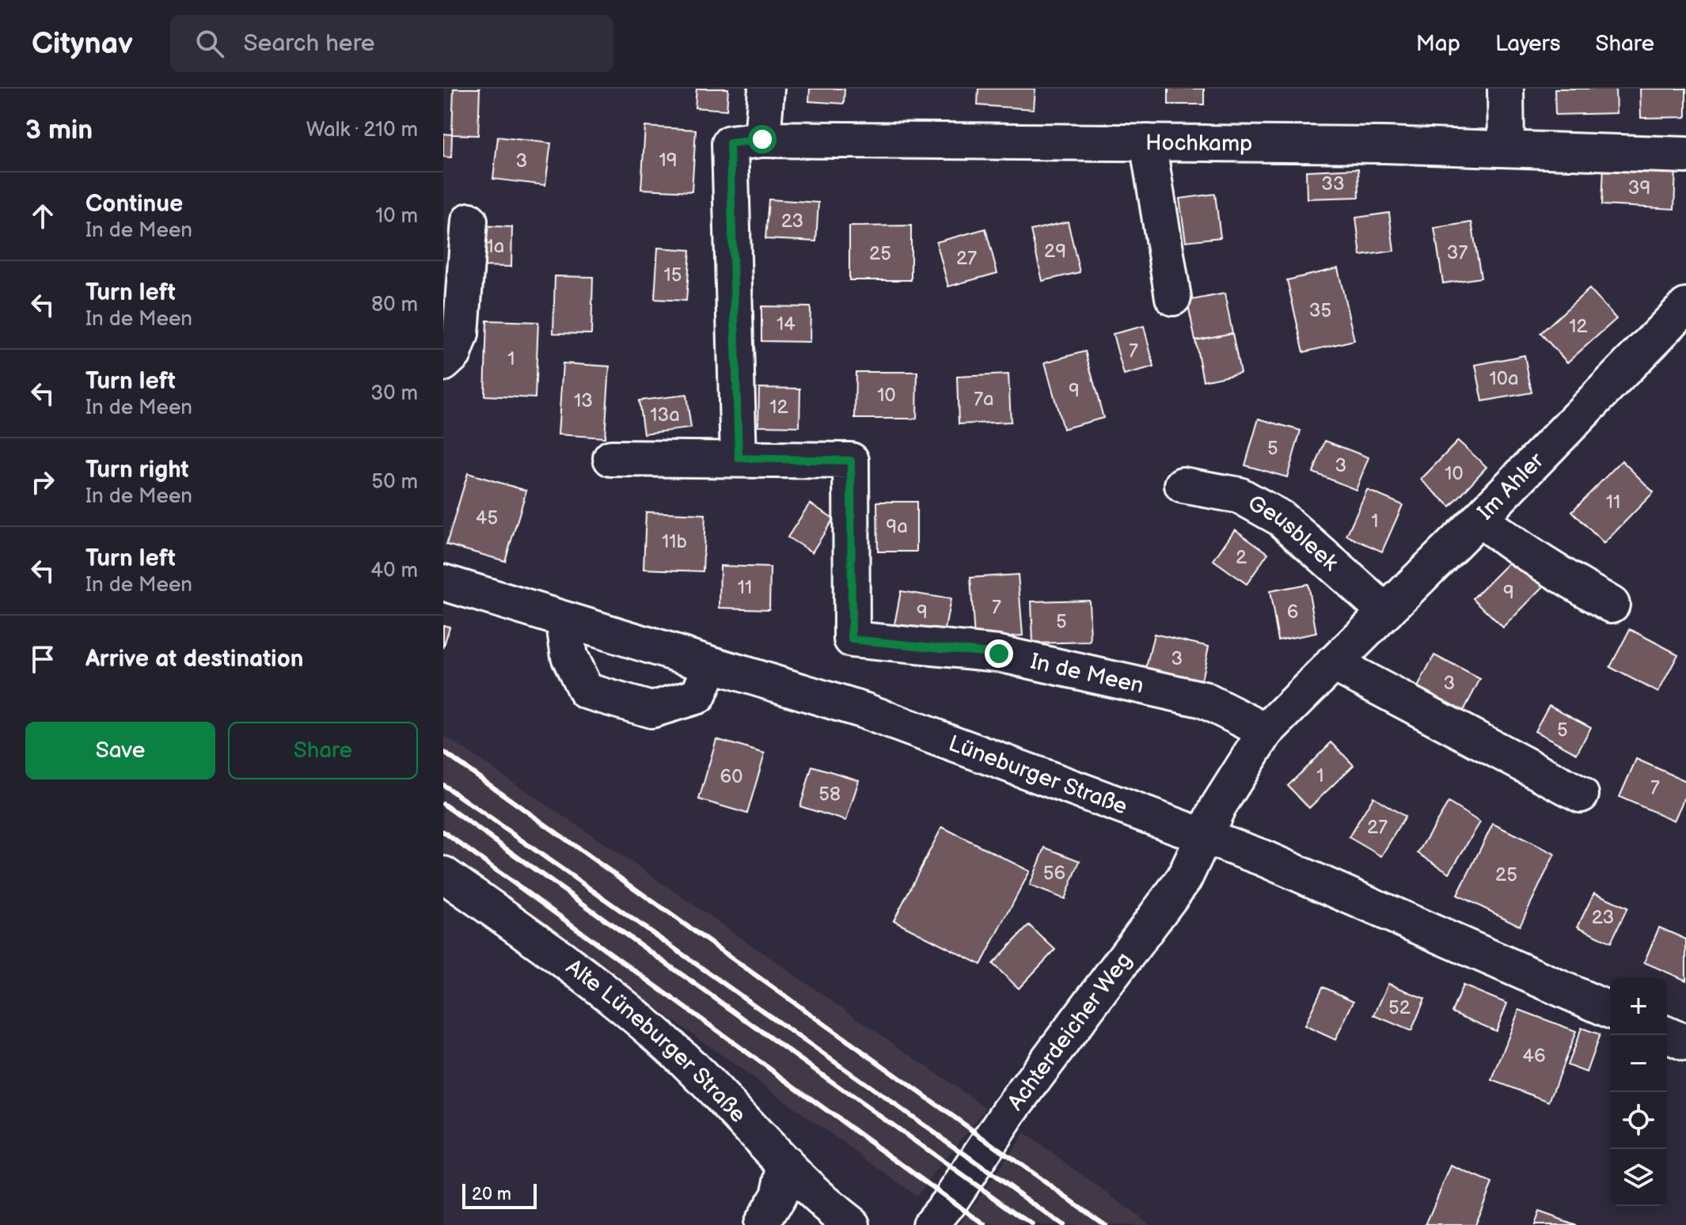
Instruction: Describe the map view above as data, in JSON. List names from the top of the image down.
{
  "streets": {
    "street": [
      "Hochkamp",
      "Im Ahler",
      "Geusbleek",
      "In de Meen",
      "Lüneburger Straße",
      "Achterdeicher Weg",
      "Alte Lüneburger Straße"
    ]
  },
  "crossings": [
    ["Im Ahler", "Geusbleek"],
    ["Im Ahler", "In de Meen"],
    ["Im Ahler", "Lüneburger Straße"],
    ["Im Ahler", "Achterdeicher Weg"],
    ["Lüneburger Straße", "Achterdeicher Weg"]
  ],
  "house_numbers": [
    "19",
    "3",
    "33",
    "39",
    "23",
    "1a",
    "29",
    "37",
    "25",
    "27",
    "15",
    "35",
    "14",
    "12",
    "7",
    "1",
    "10a",
    "9",
    "10",
    "7a",
    "13",
    "12",
    "13a",
    "5",
    "3",
    "10",
    "11",
    "45",
    "1",
    "9a",
    "11b",
    "2",
    "11",
    "9",
    "7",
    "9",
    "6",
    "5",
    "3",
    "3",
    "5",
    "1",
    "60",
    "7",
    "58",
    "27",
    "56",
    "25",
    "23",
    "52",
    "46"
  ],
  "scale_bar": "20 m",
  "page": {
    "header": "Citynav",
    "search": "Search here",
    "nav": ["Map", "Layers", "Share"],
    "heading": ["3 min", "Walk · 210 m"],
    "list": [
      ["Continue", "In de Meen", "10 m"],
      ["Turn left", "In de Meen", "80 m"],
      ["Turn left", "In de Meen", "30 m"],
      ["Turn right", "In de Meen", "50 m"],
      ["Turn left", "In de Meen", "40 m"],
      "Arrive at destination"
    ],
    "buttons": ["Save", "Share"],
    "map_buttons": ["+", "−"],
    "scale": "20 m"
  }
}
